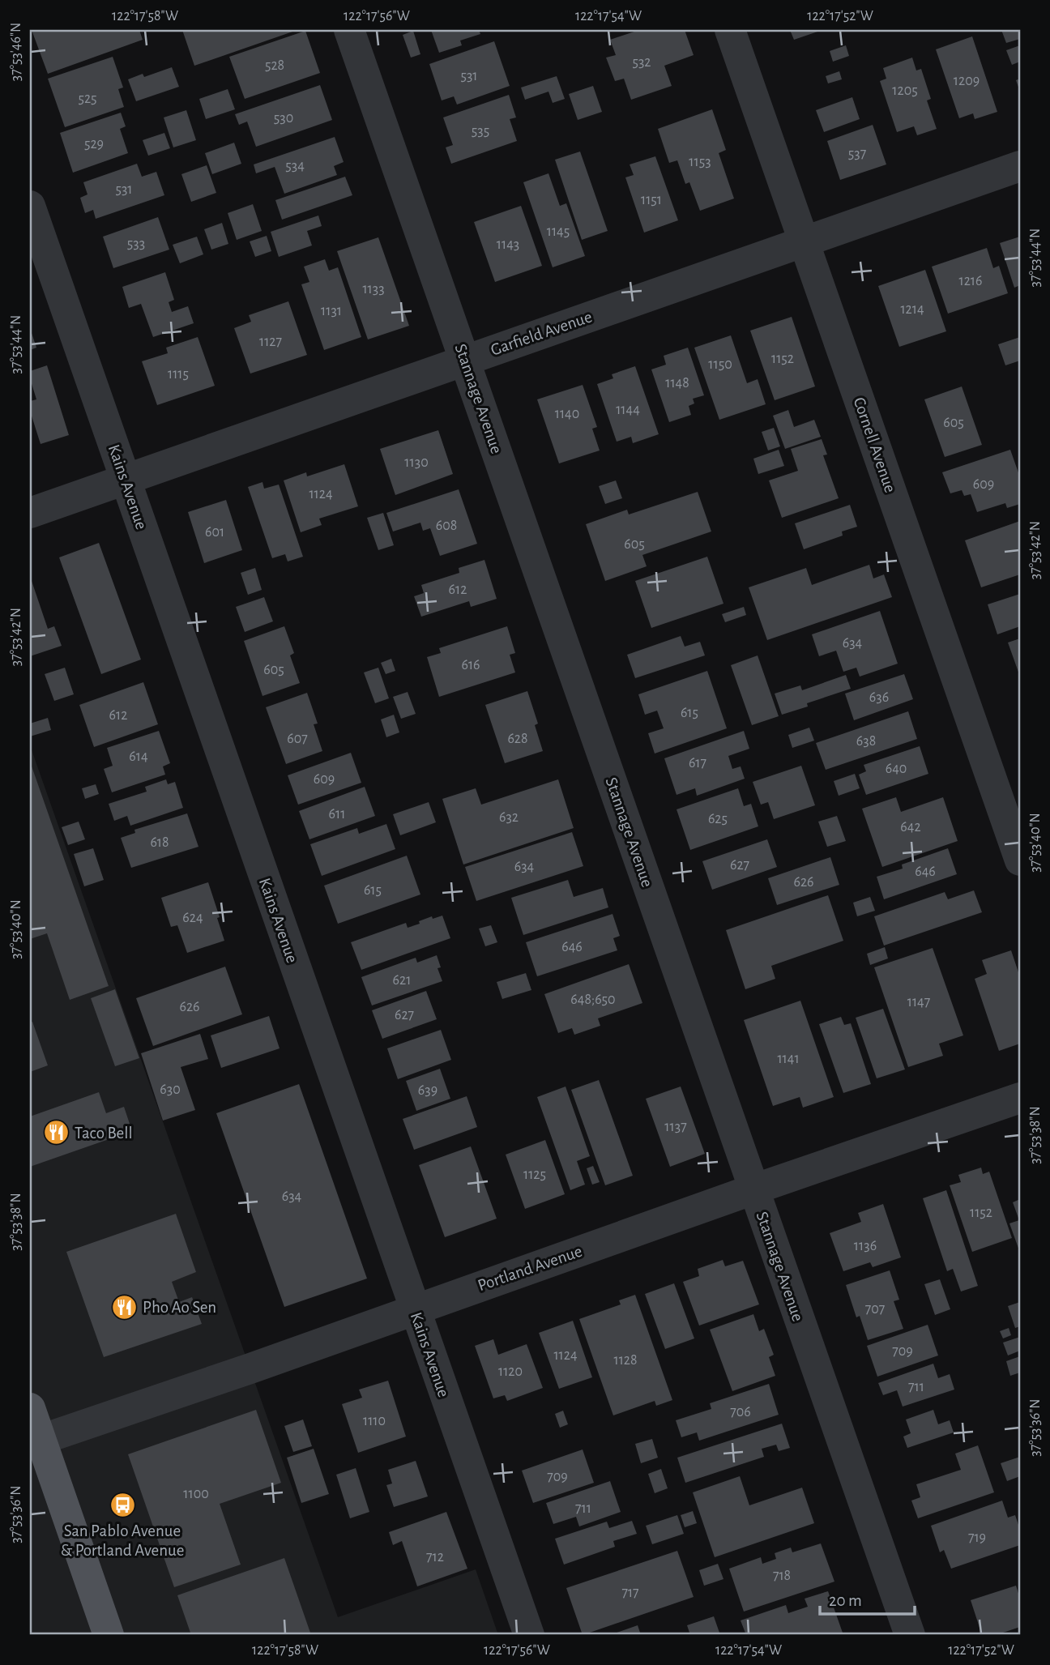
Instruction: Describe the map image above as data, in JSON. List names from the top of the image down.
{
  "streets": {
    "street": [
      "Garfield Avenue",
      "Stannage Avenue",
      "Cornell Avenue",
      "Kains Avenue",
      "Portland Avenue"
    ]
  },
  "crossings": [
    ["Garfield Avenue", "Stannage Avenue"],
    ["Garfield Avenue", "Cornell Avenue"],
    ["Garfield Avenue", "Kains Avenue"],
    ["Stannage Avenue", "Portland Avenue"],
    ["Kains Avenue", "Portland Avenue"]
  ],
  "places": {
    "restaurant": ["Taco Bell", "Pho Ao Sen"],
    "bus stop": ["San Pablo Avenue & Portland Avenue"]
  },
  "house_numbers": [
    "532",
    "528",
    "531",
    "1209",
    "1205",
    "525",
    "530",
    "535",
    "529",
    "537",
    "1153",
    "534",
    "531",
    "1151",
    "1145",
    "533",
    "1143",
    "1216",
    "1133",
    "1214",
    "1131",
    "1127",
    "1152",
    "1150",
    "1115",
    "1148",
    "1144",
    "1140",
    "605",
    "1130",
    "609",
    "1124",
    "608",
    "601",
    "605",
    "612",
    "634",
    "616",
    "605",
    "636",
    "615",
    "612",
    "607",
    "628",
    "638",
    "614",
    "617",
    "640",
    "609",
    "611",
    "632",
    "625",
    "642",
    "618",
    "627",
    "634",
    "646",
    "626",
    "615",
    "624",
    "646",
    "621",
    "648;650",
    "1147",
    "626",
    "627",
    "1141",
    "630",
    "639",
    "1137",
    "1125",
    "634",
    "1152",
    "1136",
    "707",
    "709",
    "1124",
    "1128",
    "1120",
    "711",
    "706",
    "1110",
    "709",
    "1100",
    "711",
    "719",
    "712",
    "718",
    "717"
  ],
  "scale_bar": "20 m",
  "coordinates": [
    "122°17'58\"W",
    "122°17'56\"W",
    "122°17'54\"W",
    "122°17'52\"W",
    "37°53'46\"N",
    "37°53'44\"N",
    "37°53'42\"N",
    "37°53'40\"N",
    "37°53'38\"N",
    "37°53'36\"N"
  ]
}
